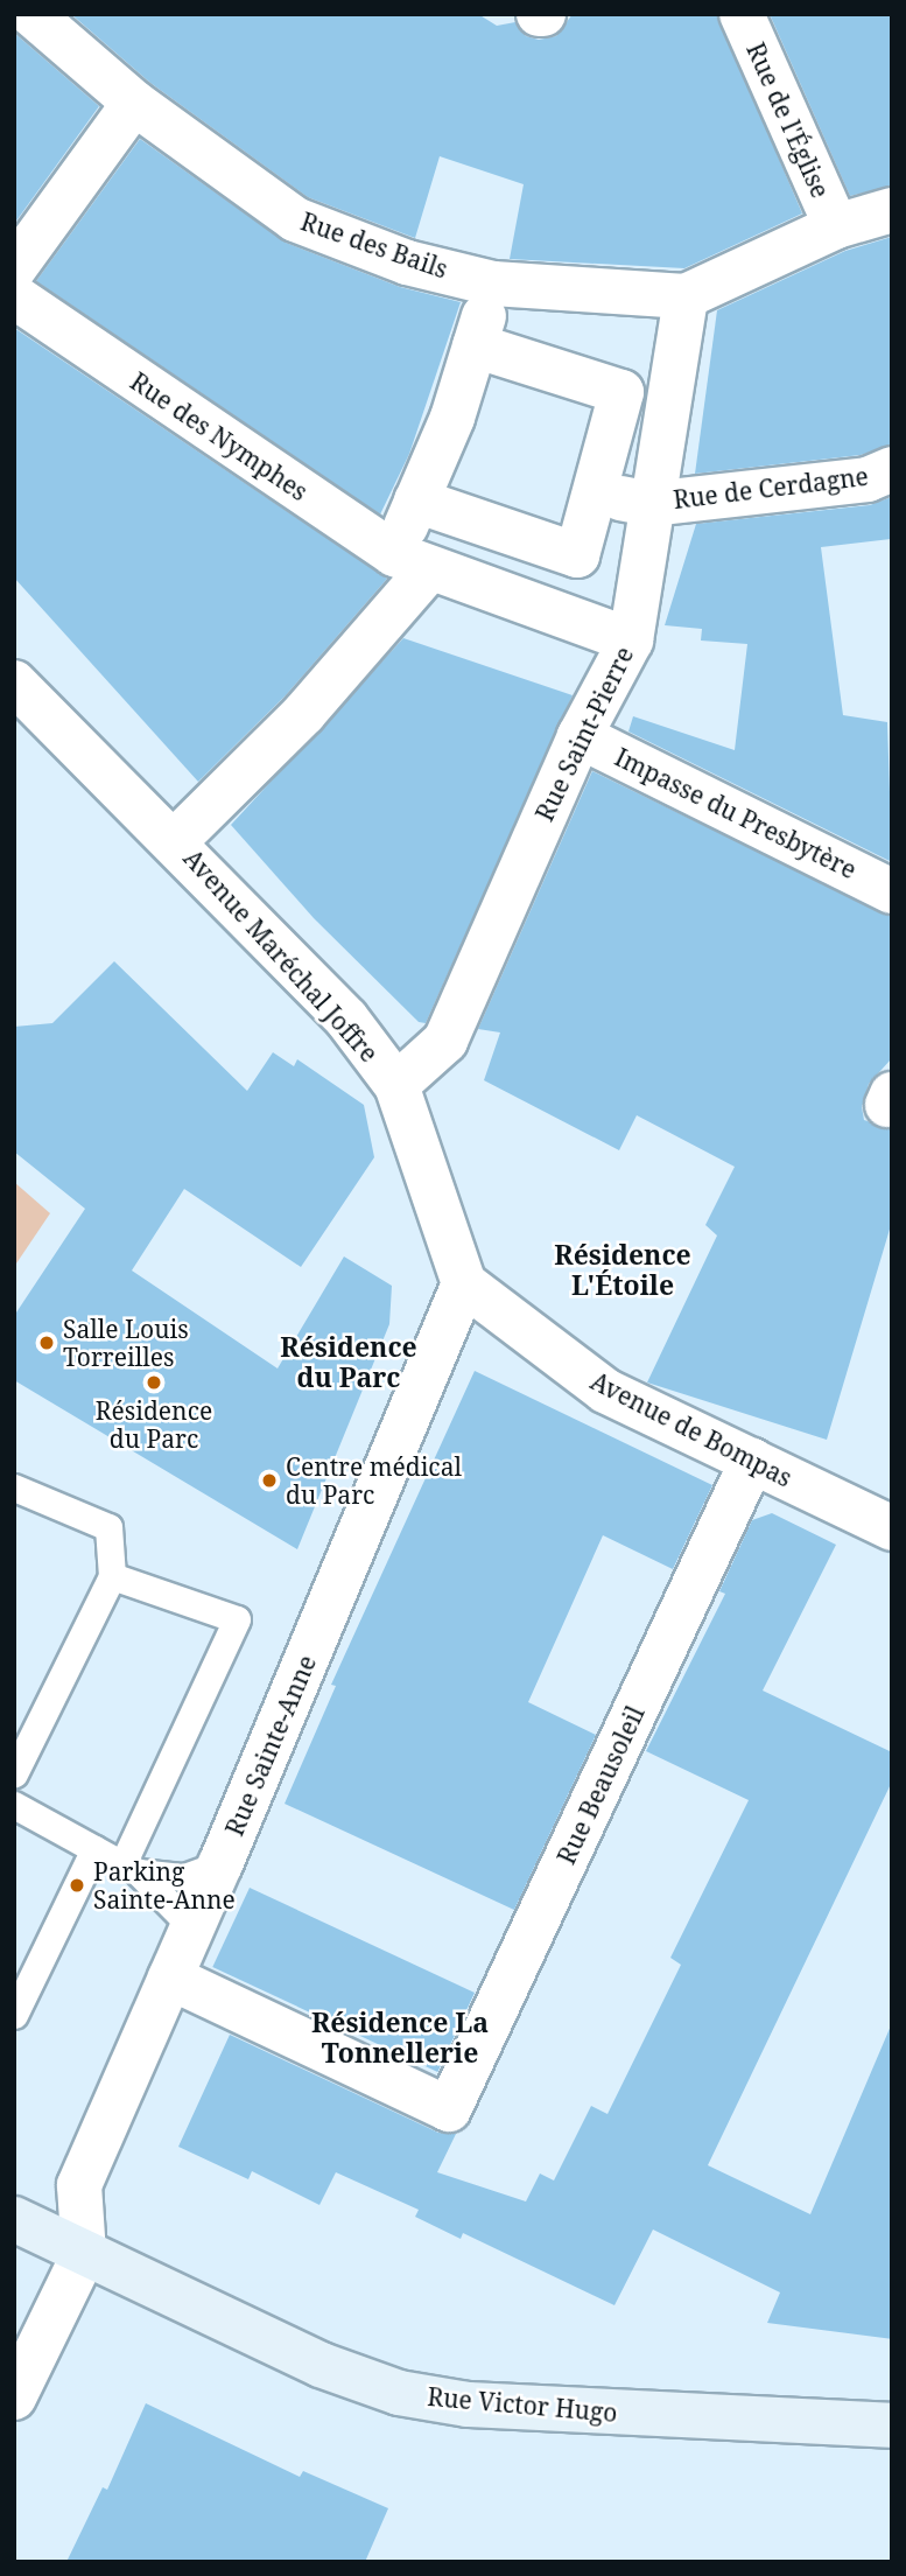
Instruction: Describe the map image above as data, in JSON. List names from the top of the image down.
{
  "streets": {
    "main road": ["Rue Victor Hugo"],
    "street": [
      "Rue de l'Église",
      "Rue des Bails",
      "Rue des Nymphes",
      "Rue de Cerdagne",
      "Rue Saint-Pierre",
      "Impasse du Presbytère",
      "Avenue Maréchal Joffre",
      "Avenue de Bompas",
      "Rue Sainte-Anne",
      "Rue Beausoleil"
    ]
  },
  "crossings": [
    ["Rue des Bails", "Rue Saint-Pierre"],
    ["Rue des Nymphes", "Rue Saint-Pierre"],
    ["Rue de Cerdagne", "Rue Saint-Pierre"],
    ["Rue Saint-Pierre", "Impasse du Presbytère"],
    ["Rue Saint-Pierre", "Avenue Maréchal Joffre"],
    ["Avenue Maréchal Joffre", "Avenue de Bompas"],
    ["Avenue Maréchal Joffre", "Rue Sainte-Anne"],
    ["Avenue de Bompas", "Rue Sainte-Anne"],
    ["Avenue de Bompas", "Rue Beausoleil"],
    ["Rue Sainte-Anne", "Rue Beausoleil"],
    ["Rue Sainte-Anne", "Rue Victor Hugo"]
  ],
  "districts": ["Résidence L'Étoile", "Résidence du Parc", "Résidence La Tonnellerie"],
  "places": [
    "Salle Louis Torreilles",
    "Résidence du Parc",
    "Centre médical du Parc",
    "Parking Sainte-Anne"
  ]
}
